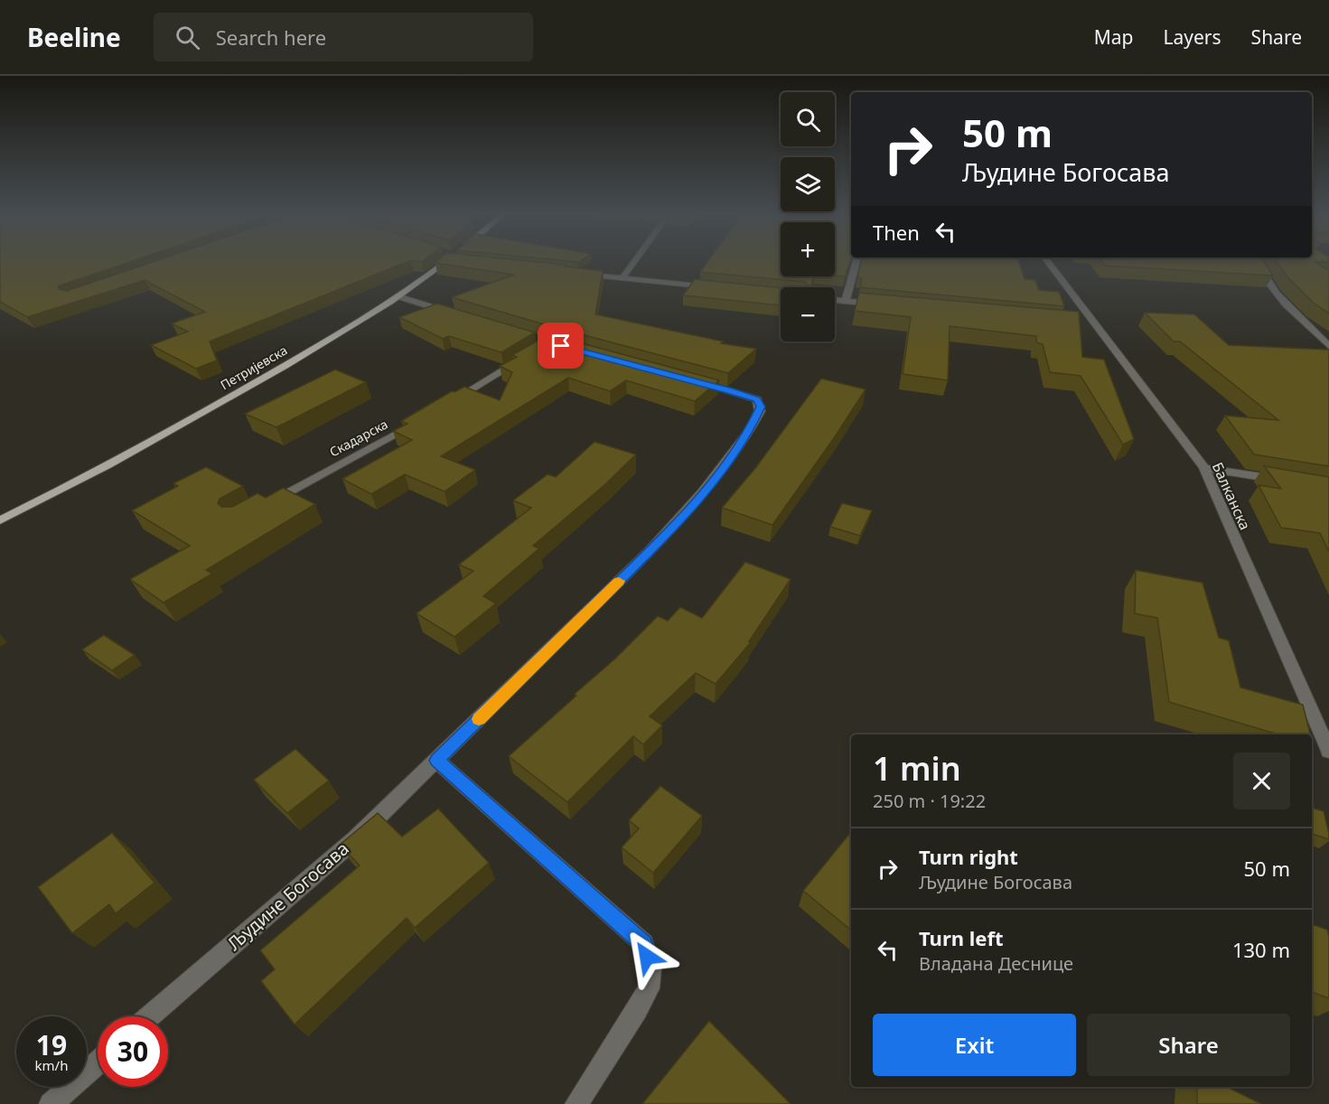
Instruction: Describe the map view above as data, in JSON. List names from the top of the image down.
{
  "streets": {
    "main road": ["Петријевска"],
    "street": ["Скадарска", "Балканска", "Људине Богосава"]
  },
  "page": {
    "header": "Beeline",
    "search": "Search here",
    "nav": ["Map", "Layers", "Share"],
    "map_buttons": ["+", "−"],
    "turn": ["50 m", "Људине Богосава"],
    "then": "Then",
    "heading": ["1 min", "250 m · 19:22"],
    "list": [
      {
        "name": "Turn right",
        "note": "Људине Богосава",
        "value": "50 m"
      },
      {
        "name": "Turn left",
        "note": "Владана Деснице",
        "value": "130 m"
      }
    ],
    "buttons": ["Exit", "Share"],
    "speed": "19 km/h",
    "limit": "30"
  }
}
